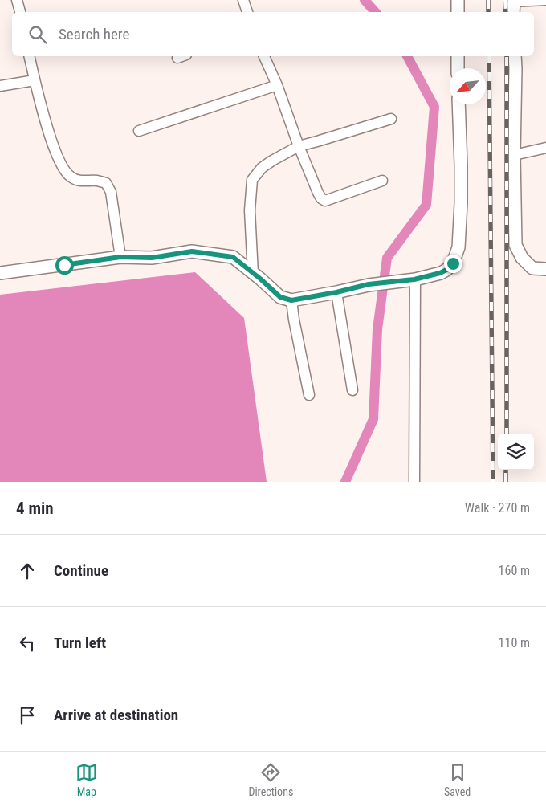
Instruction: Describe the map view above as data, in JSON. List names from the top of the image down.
{
  "north": "bottom left",
  "page": {
    "search": "Search here",
    "heading": ["4 min", "Walk · 270 m"],
    "list": [
      ["Continue", "160 m"],
      ["Turn left", "110 m"],
      "Arrive at destination"
    ],
    "nav": ["Map", "Directions", "Saved"]
  }
}
